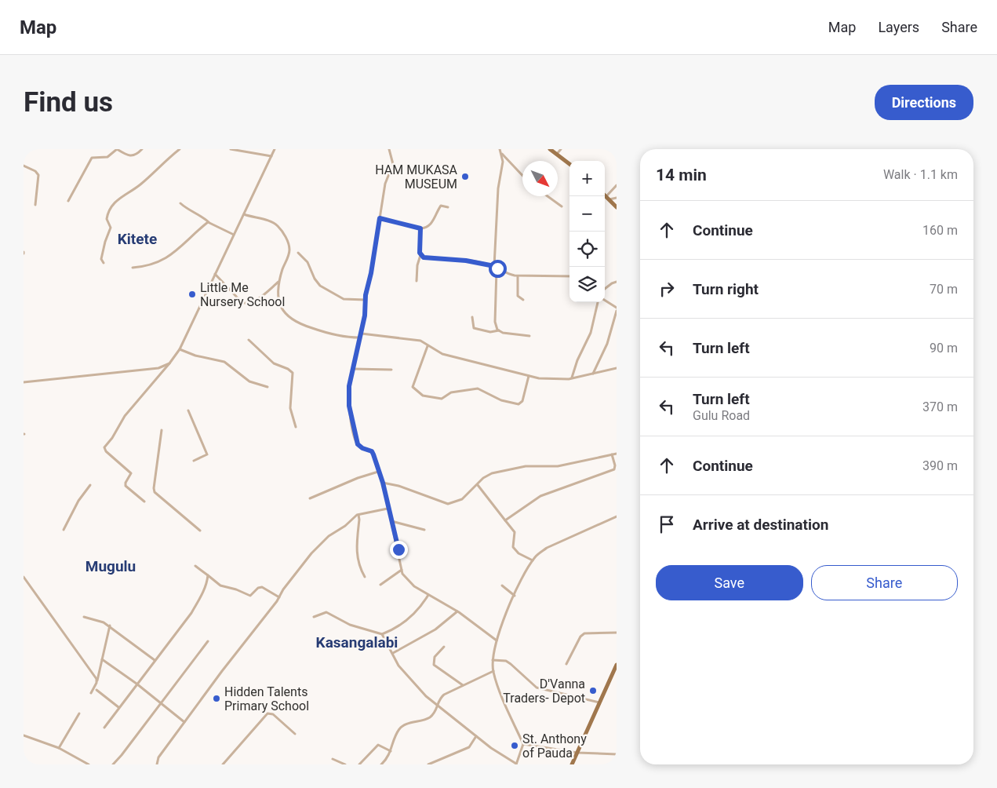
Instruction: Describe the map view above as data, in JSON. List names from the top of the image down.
{
  "districts": ["Kitete", "Mugulu", "Kasangalabi"],
  "places": [
    "HAM MUKASA MUSEUM",
    "Little Me Nursery School",
    "D'Vanna Traders- Depot",
    "Hidden Talents Primary School",
    "St. Anthony of Pauda"
  ],
  "north": "bottom right",
  "page": {
    "header": "Map",
    "nav": ["Map", "Layers", "Share"],
    "buttons": [
      "Directions",
      ["Save", "Share"]
    ],
    "title": "Find us",
    "heading": ["14 min", "Walk · 1.1 km"],
    "map_buttons": ["+", "−"],
    "list": [
      ["Continue", "160 m"],
      ["Turn right", "70 m"],
      ["Turn left", "90 m"],
      ["Turn left", "Gulu Road", "370 m"],
      ["Continue", "390 m"],
      "Arrive at destination"
    ]
  }
}
